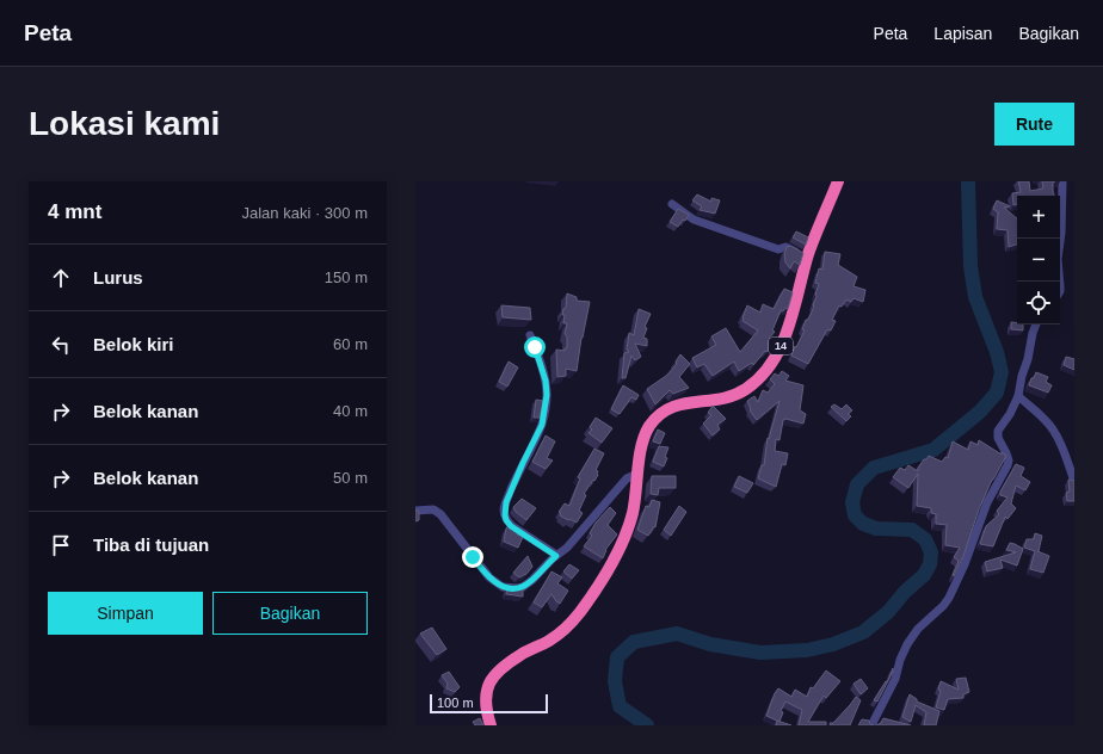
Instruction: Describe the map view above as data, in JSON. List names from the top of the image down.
{
  "streets": {
    "highway": ["14"]
  },
  "scale_bar": "100 m",
  "page": {
    "header": "Peta",
    "nav": ["Peta", "Lapisan", "Bagikan"],
    "buttons": [
      "Rute",
      ["Simpan", "Bagikan"]
    ],
    "title": "Lokasi kami",
    "heading": ["4 mnt", "Jalan kaki · 300 m"],
    "map_buttons": ["+", "−"],
    "list": [
      ["Lurus", "150 m"],
      ["Belok kiri", "60 m"],
      ["Belok kanan", "40 m"],
      ["Belok kanan", "50 m"],
      "Tiba di tujuan"
    ],
    "scale": "100 m"
  }
}
